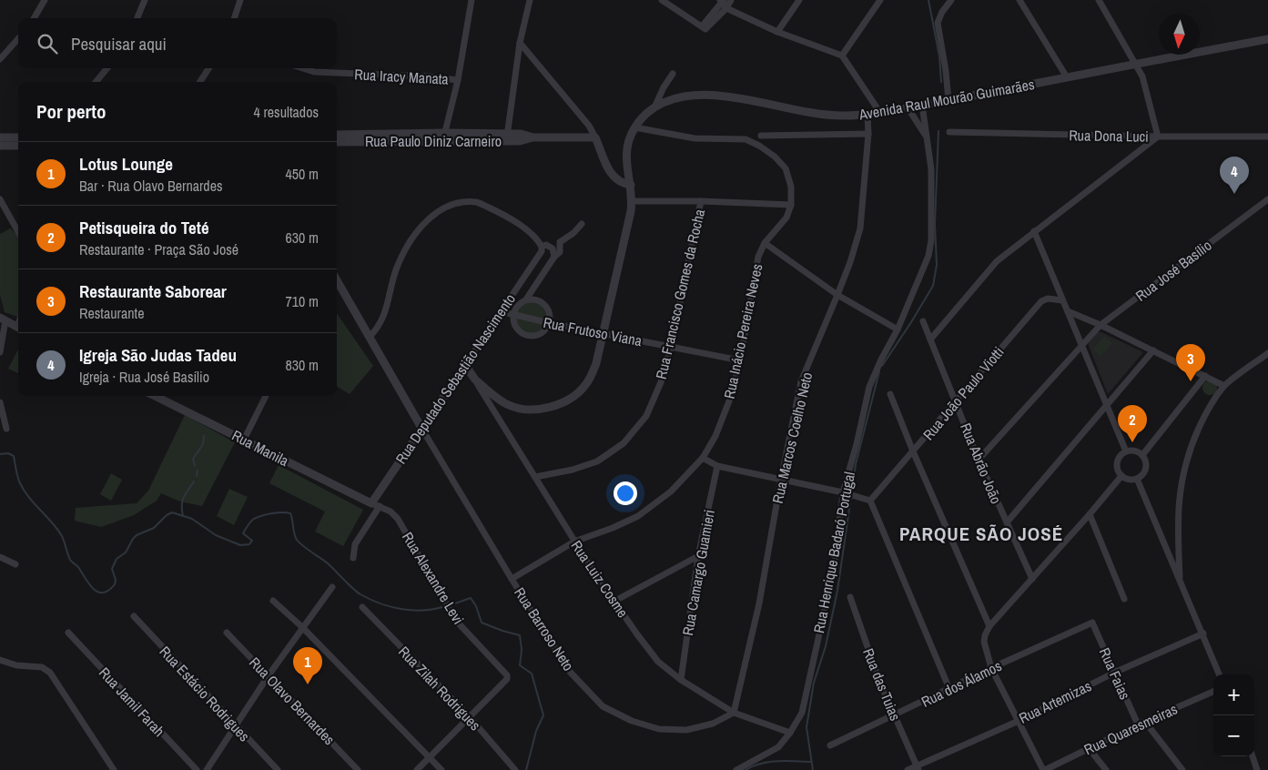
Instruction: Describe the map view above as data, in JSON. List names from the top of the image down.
{
  "streets": {
    "street": [
      "Rua Iracy Manata",
      "Avenida Raul Mourão Guimarães",
      "Rua Dona Luci",
      "Rua Paulo Diniz Carneiro",
      "Rua José Basílio",
      "Rua Francisco Gomes da Rocha",
      "Rua Frutoso Viana",
      "Rua Inácio Pereira Neves",
      "Rua Deputado Sebastião Nascimento",
      "Rua João Paulo Viotti",
      "Rua Marcos Coelho Neto",
      "Rua Manila",
      "Rua Abrão João",
      "Rua Henrique Badaró Portugal",
      "Rua Camargo Guamieri",
      "Rua Alexandre Levi",
      "Rua Luiz Cosme",
      "Rua Barroso Neto",
      "Rua Faias",
      "Rua dos Álamos",
      "Rua das Tuias",
      "Rua Zilah Rodrigues",
      "Rua Estácio Rodrigues",
      "Rua Olavo Bernardes",
      "Rua Jamil Farah",
      "Rua Artemizas",
      "Rua Quaresmeiras"
    ]
  },
  "crossings": [
    ["Avenida Raul Mourão Guimarães", "Rua Frutoso Viana"],
    ["Avenida Raul Mourão Guimarães", "Rua Inácio Pereira Neves"],
    ["Avenida Raul Mourão Guimarães", "Rua Marcos Coelho Neto"],
    ["Avenida Raul Mourão Guimarães", "Rua Henrique Badaró Portugal"],
    ["Avenida Raul Mourão Guimarães", "Rua Luiz Cosme"],
    ["Rua José Basílio", "Rua Abrão João"],
    ["Rua Francisco Gomes da Rocha", "Rua Frutoso Viana"],
    ["Rua Francisco Gomes da Rocha", "Rua Luiz Cosme"],
    ["Rua Frutoso Viana", "Rua Inácio Pereira Neves"],
    ["Rua Frutoso Viana", "Rua Deputado Sebastião Nascimento"],
    ["Rua Inácio Pereira Neves", "Rua Luiz Cosme"],
    ["Rua Inácio Pereira Neves", "Rua Barroso Neto"],
    ["Rua Deputado Sebastião Nascimento", "Rua Manila"],
    ["Rua Deputado Sebastião Nascimento", "Rua Alexandre Levi"],
    ["Rua Deputado Sebastião Nascimento", "Rua Luiz Cosme"],
    ["Rua Deputado Sebastião Nascimento", "Rua Barroso Neto"],
    ["Rua João Paulo Viotti", "Rua Abrão João"],
    ["Rua Marcos Coelho Neto", "Rua Luiz Cosme"],
    ["Rua Marcos Coelho Neto", "Rua Barroso Neto"],
    ["Rua Manila", "Rua Alexandre Levi"],
    ["Rua Henrique Badaró Portugal", "Rua Luiz Cosme"],
    ["Rua Camargo Guamieri", "Rua Luiz Cosme"],
    ["Rua Alexandre Levi", "Rua Zilah Rodrigues"],
    ["Rua Luiz Cosme", "Rua Barroso Neto"],
    ["Rua Faias", "Rua dos Álamos"],
    ["Rua Faias", "Rua Artemizas"],
    ["Rua Faias", "Rua Quaresmeiras"],
    ["Rua dos Álamos", "Rua das Tuias"],
    ["Rua das Tuias", "Rua Artemizas"]
  ],
  "districts": ["PARQUE SÃO JOSÉ"],
  "north": "bottom",
  "page": {
    "search": "Pesquisar aqui",
    "heading": ["Por perto", "4 resultados"],
    "list": [
      {
        "mark": "1",
        "name": "Lotus Lounge",
        "note": "Bar · Rua Olavo Bernardes",
        "value": "450 m"
      },
      {
        "mark": "2",
        "name": "Petisqueira do Teté",
        "note": "Restaurante · Praça São José",
        "value": "630 m"
      },
      {
        "mark": "3",
        "name": "Restaurante Saborear",
        "note": "Restaurante",
        "value": "710 m"
      },
      {
        "mark": "4",
        "name": "Igreja São Judas Tadeu",
        "note": "Igreja · Rua José Basílio",
        "value": "830 m"
      }
    ],
    "pins": [
      "4",
      "3",
      "2",
      "1"
    ],
    "map_buttons": ["+", "−"]
  }
}
